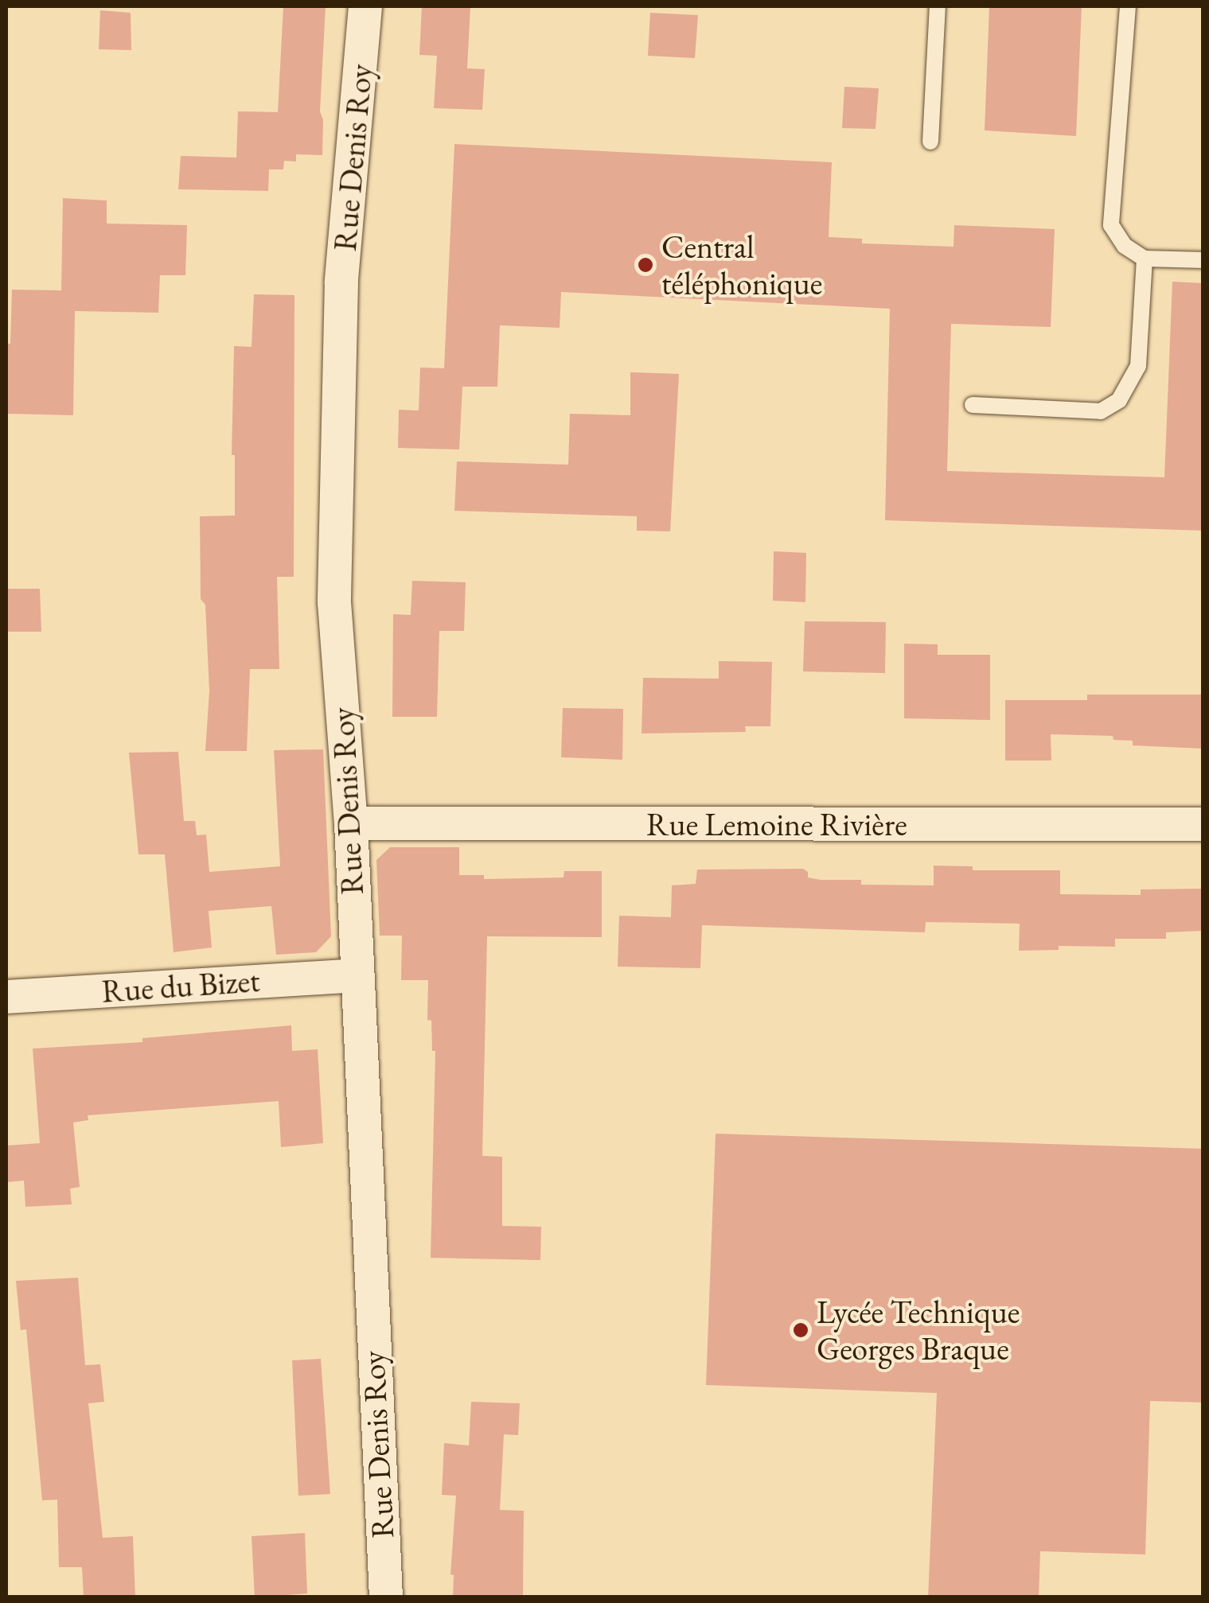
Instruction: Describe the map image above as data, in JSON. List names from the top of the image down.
{
  "streets": {
    "street": ["Rue Denis Roy", "Rue Lemoine Rivière", "Rue du Bizet"]
  },
  "crossings": [
    ["Rue Denis Roy", "Rue Lemoine Rivière"],
    ["Rue Denis Roy", "Rue du Bizet"]
  ],
  "places": ["Central téléphonique", "Lycée Technique Georges Braque"]
}
